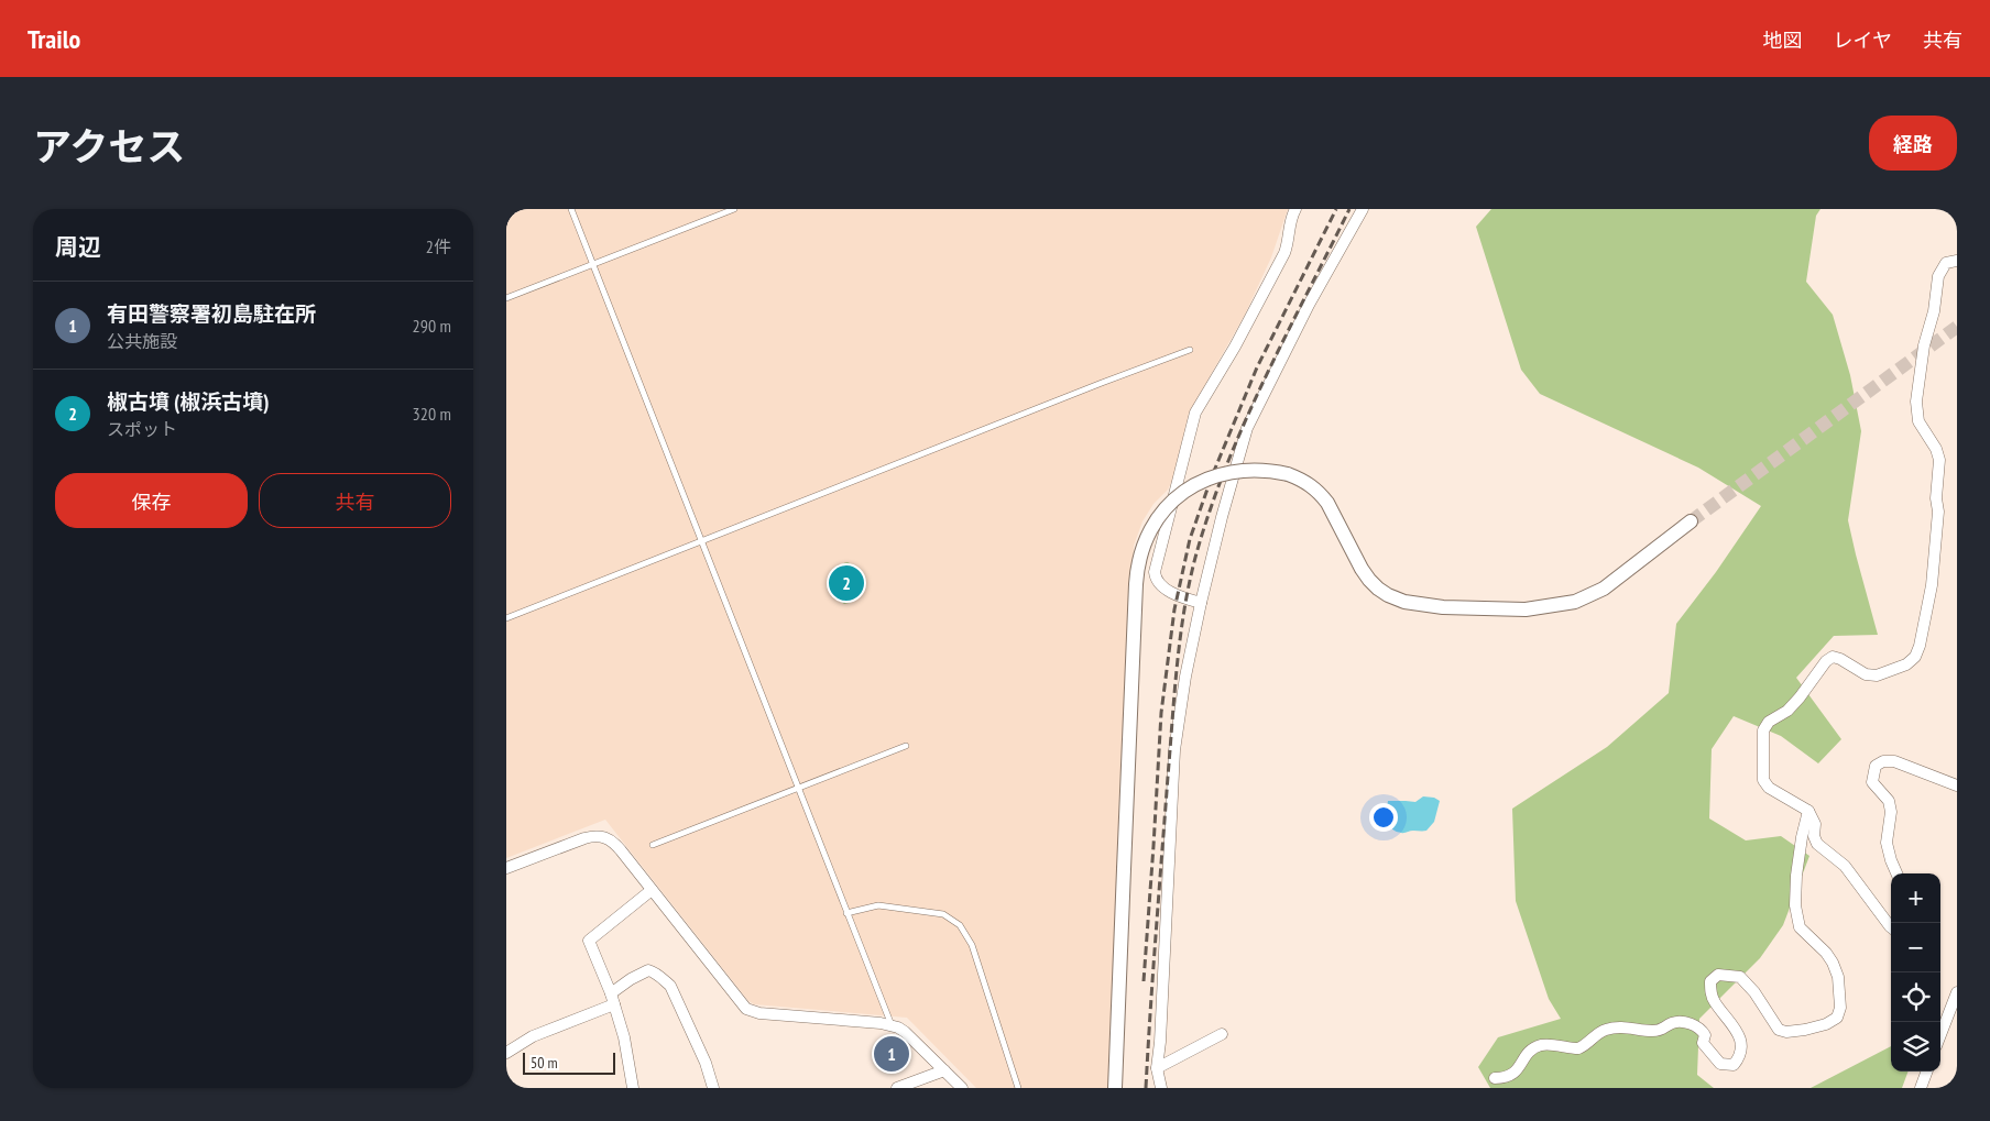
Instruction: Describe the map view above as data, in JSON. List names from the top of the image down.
{
  "scale_bar": "50 m",
  "page": {
    "header": "Trailo",
    "nav": ["地図", "レイヤ", "共有"],
    "title": "アクセス",
    "buttons": [
      "経路",
      ["保存", "共有"]
    ],
    "heading": ["周辺", "2件"],
    "list": [
      {
        "mark": "1",
        "name": "有田警察署初島駐在所",
        "note": "公共施設",
        "value": "290 m"
      },
      {
        "mark": "2",
        "name": "椒古墳 (椒浜古墳)",
        "note": "スポット",
        "value": "320 m"
      }
    ],
    "pins": ["2", "1"],
    "map_buttons": ["+", "−"],
    "scale": "50 m"
  }
}
